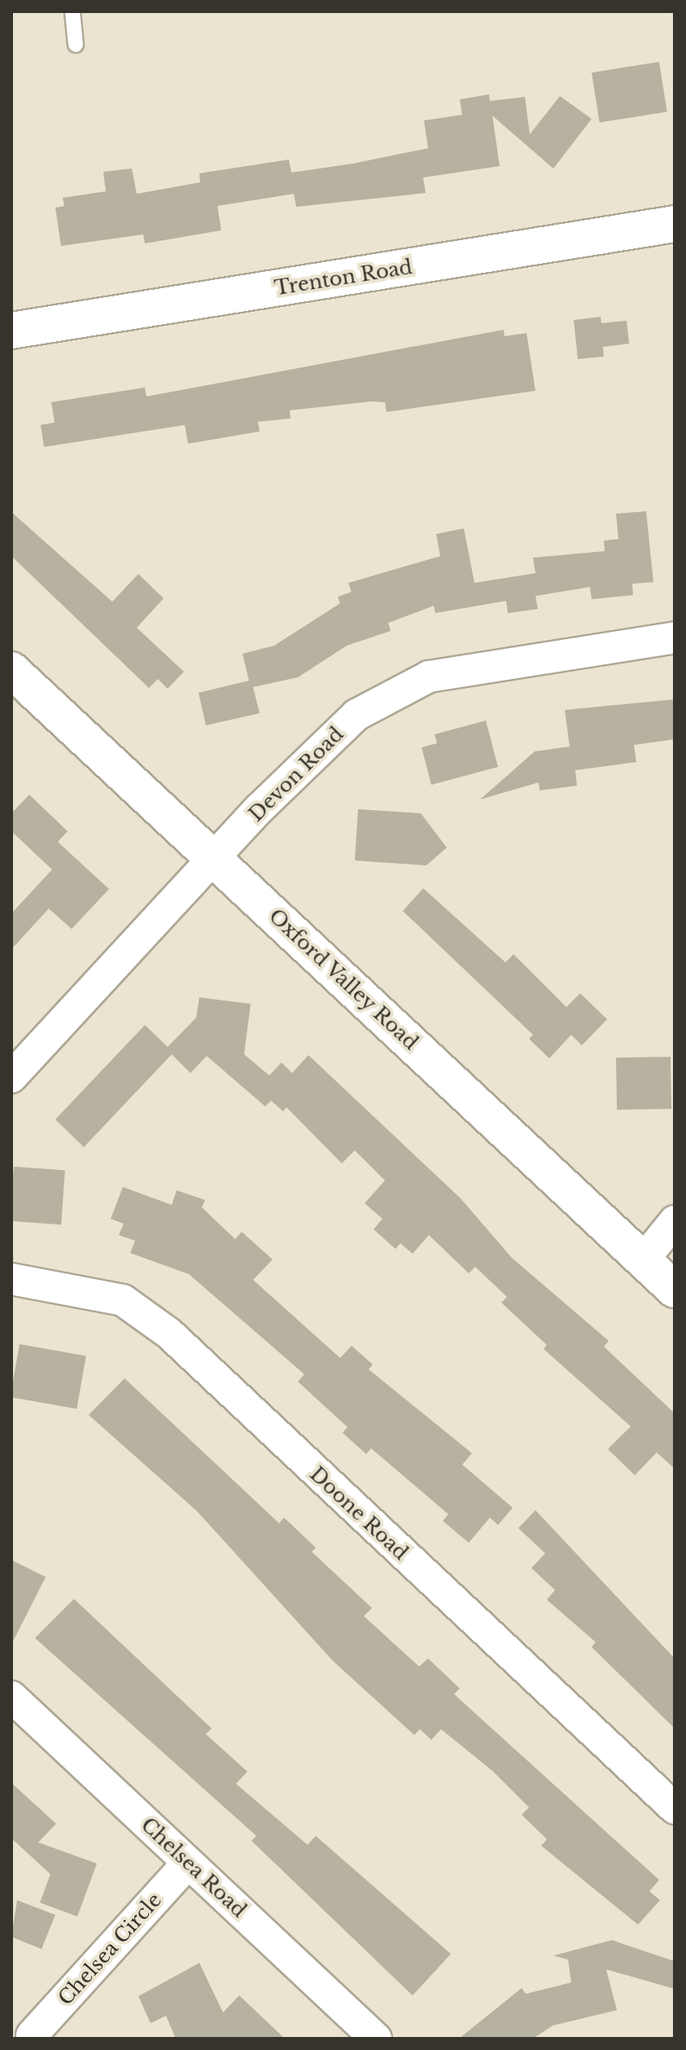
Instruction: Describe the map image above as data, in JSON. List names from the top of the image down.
{
  "streets": {
    "main road": ["Trenton Road", "Oxford Valley Road"],
    "street": [
      "Devon Road",
      "Doone Road",
      "Chelsea Road",
      "Chelsea Circle"
    ]
  },
  "crossings": [
    ["Devon Road", "Oxford Valley Road"],
    ["Chelsea Road", "Chelsea Circle"]
  ]
}
